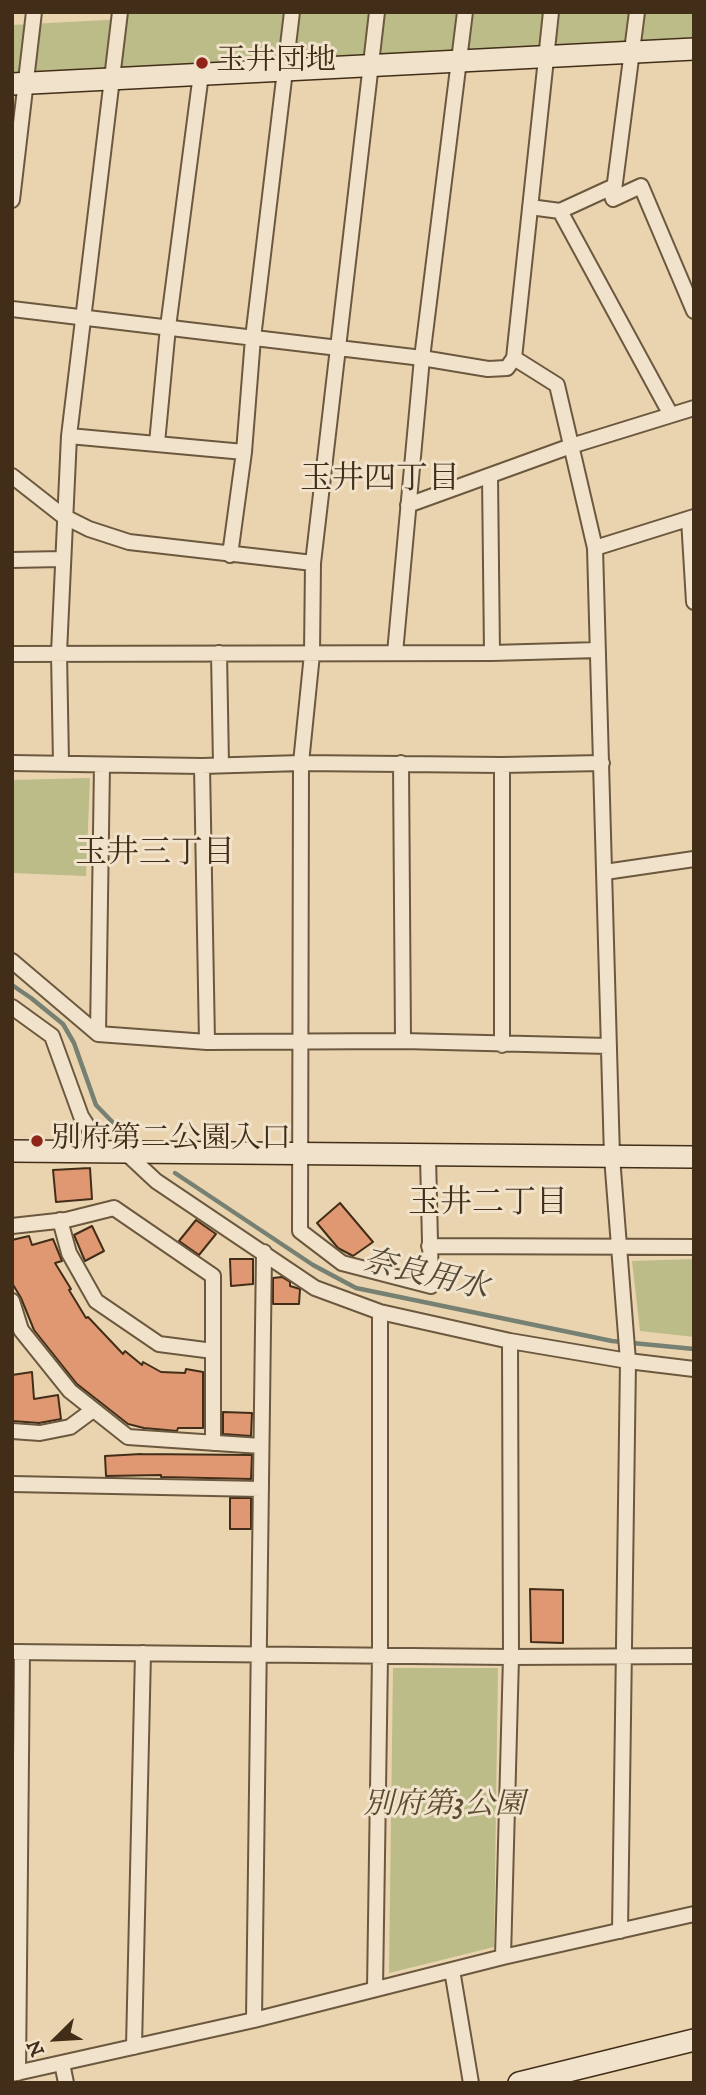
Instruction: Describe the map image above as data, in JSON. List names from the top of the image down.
{
  "districts": ["玉井四丁目", "玉井三丁目", "玉井二丁目"],
  "water": ["奈良用水"],
  "parks": ["別府第3公園"],
  "places": ["玉井団地", "別府第二公園入口"],
  "north": "bottom left"
}
